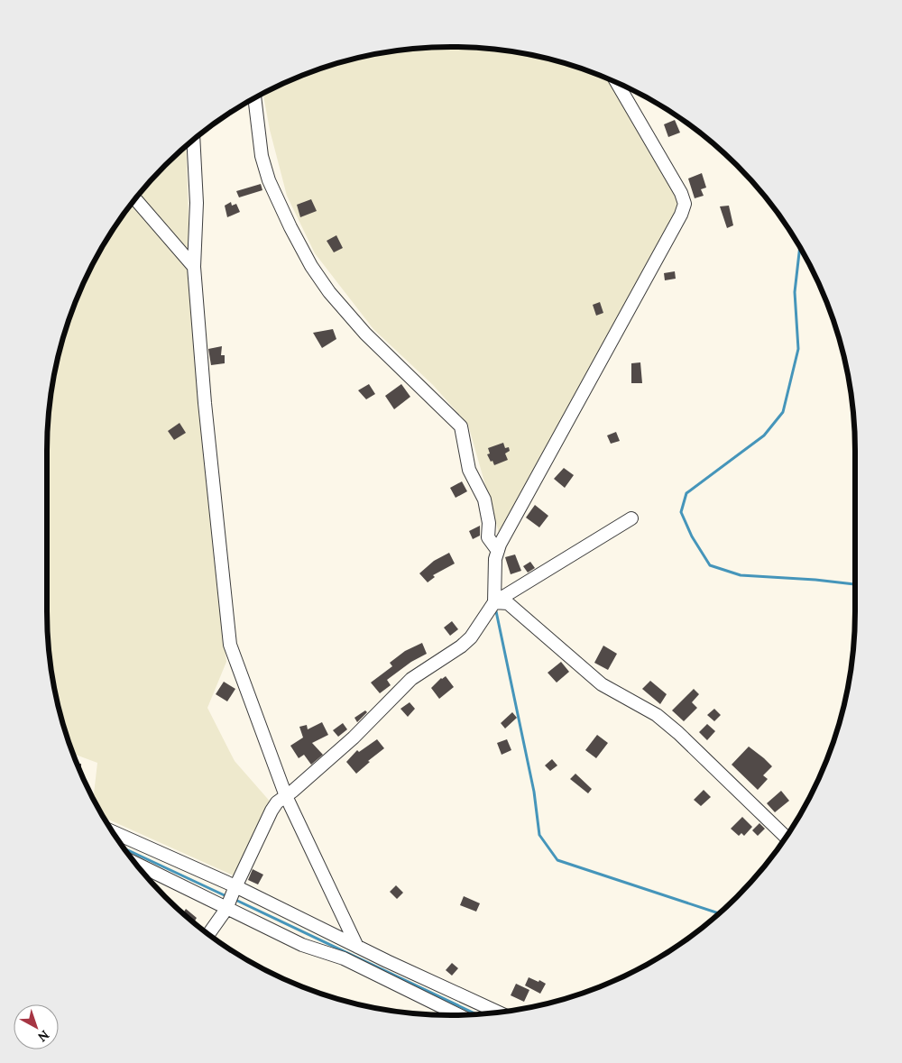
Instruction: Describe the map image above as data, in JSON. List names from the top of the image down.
{
  "north": "bottom right"
}
